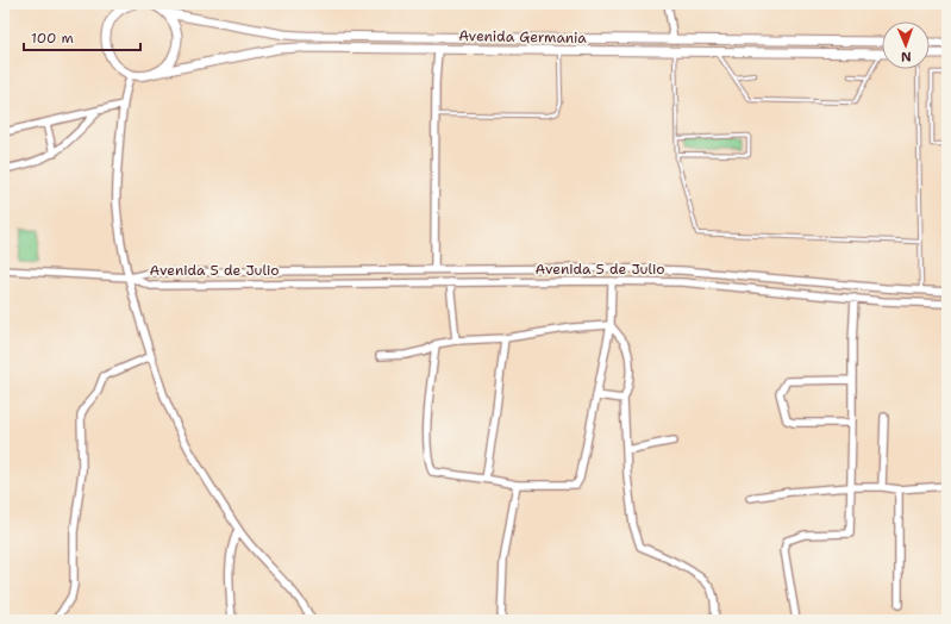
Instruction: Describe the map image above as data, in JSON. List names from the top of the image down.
{
  "streets": {
    "street": ["Avenida Germania", "Avenida 5 de Julio"]
  },
  "scale_bar": "100 m",
  "north": "bottom"
}
